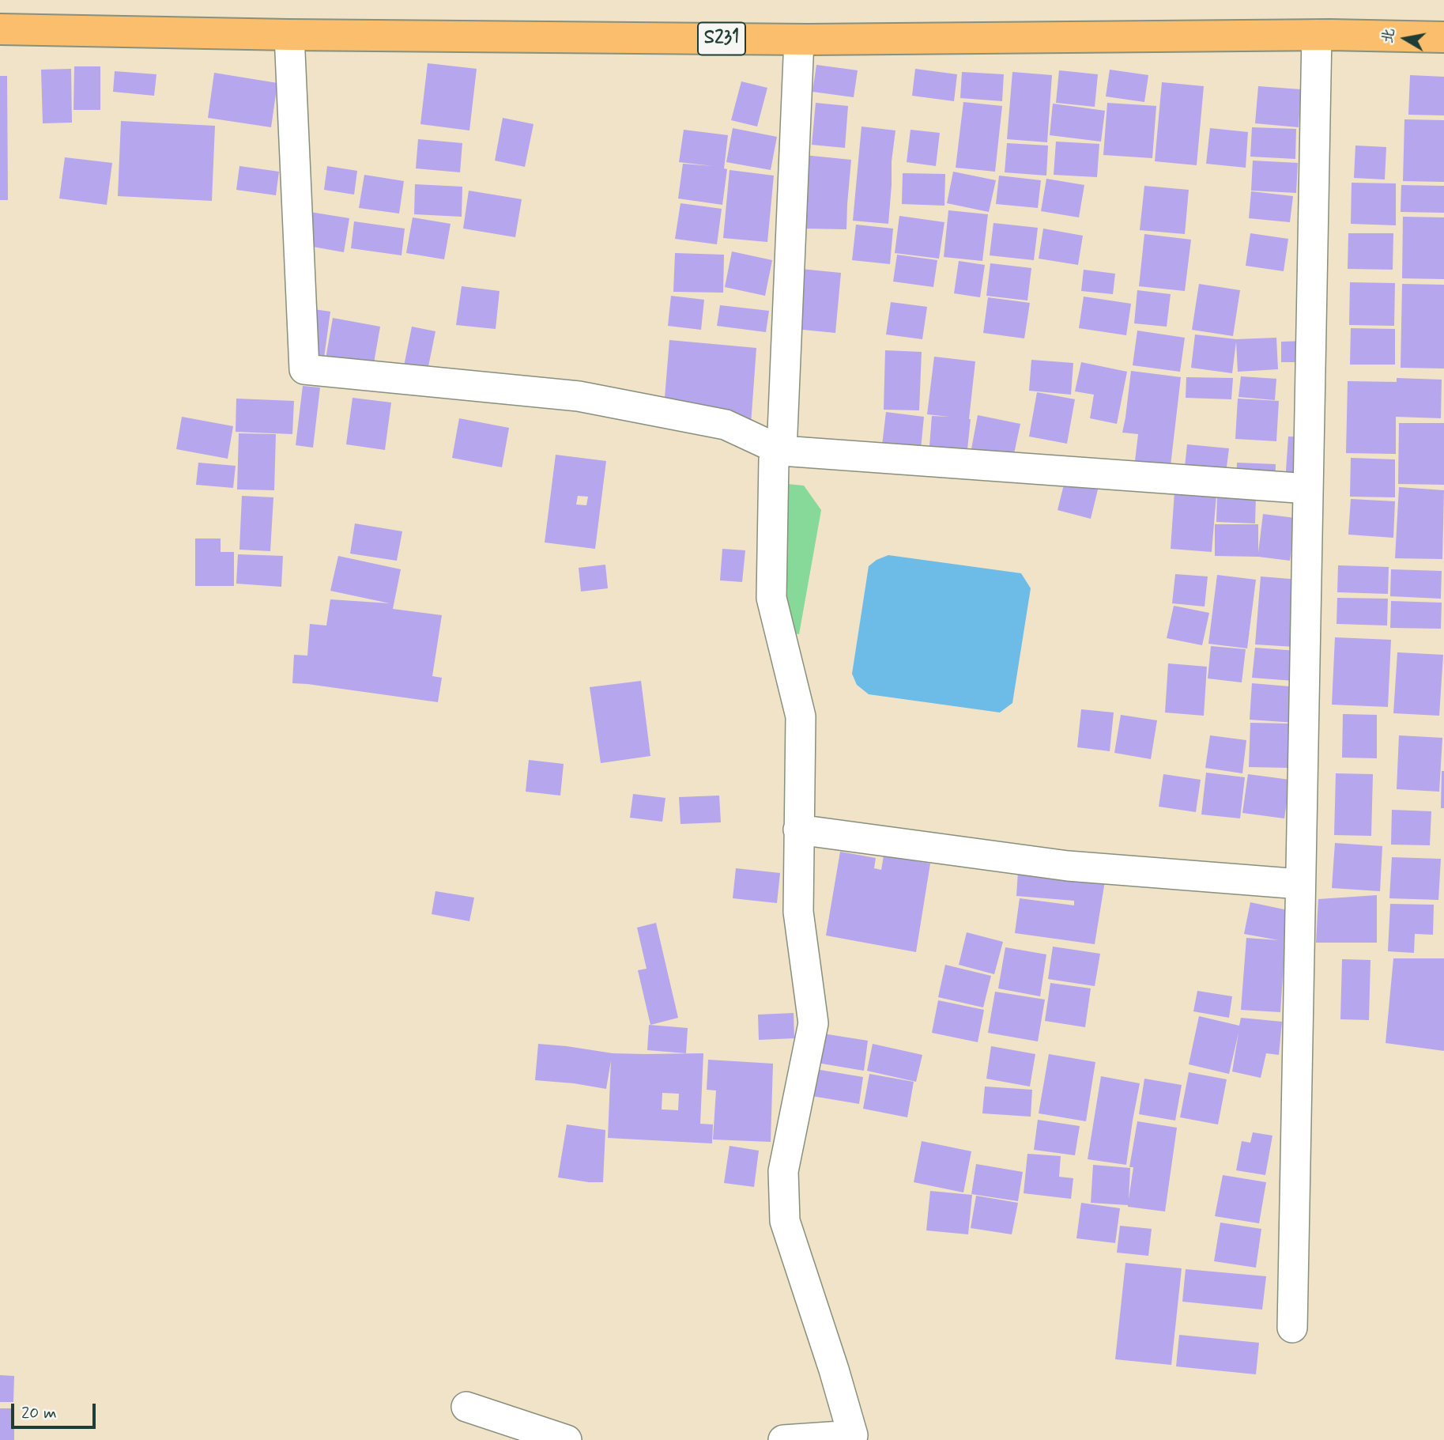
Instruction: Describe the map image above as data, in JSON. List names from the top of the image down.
{
  "streets": {
    "main road": ["S231"]
  },
  "scale_bar": "20 m",
  "north": "left"
}
